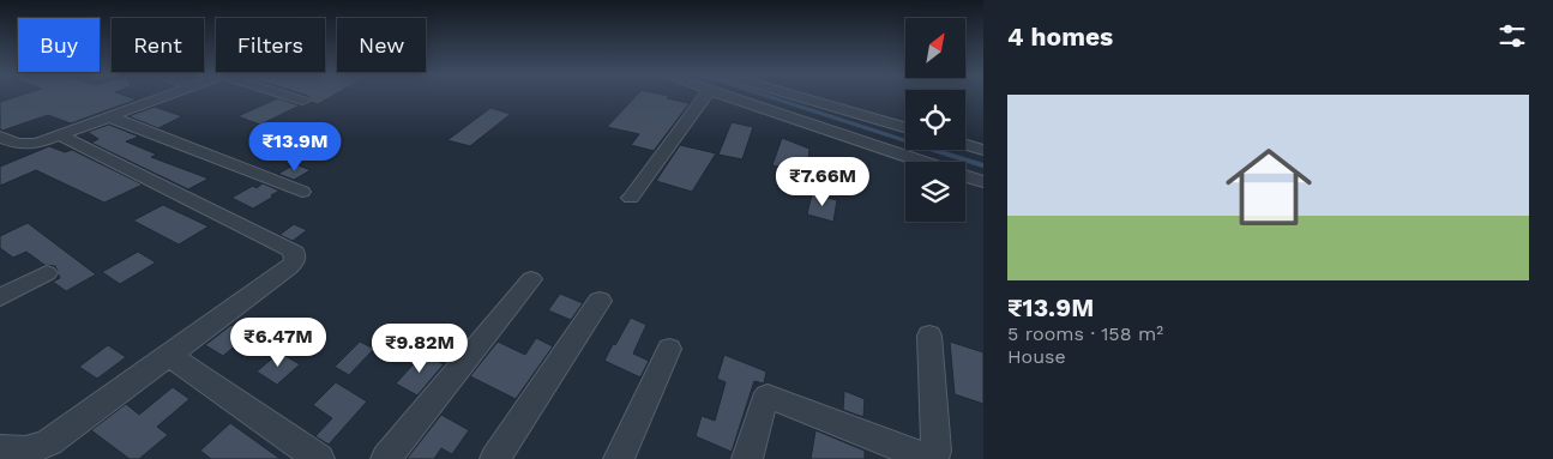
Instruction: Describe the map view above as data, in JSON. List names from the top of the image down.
{
  "north": "top right",
  "page": {
    "heading": "4 homes",
    "chip": [
      "Buy",
      "Rent",
      "Filters",
      "New"
    ],
    "list": [
      {
        "name": "₹13.9M",
        "note": "5 rooms · 158 m² · House"
      }
    ],
    "price": [
      "₹13.9M",
      "₹7.66M",
      "₹6.47M",
      "₹9.82M"
    ]
  }
}
